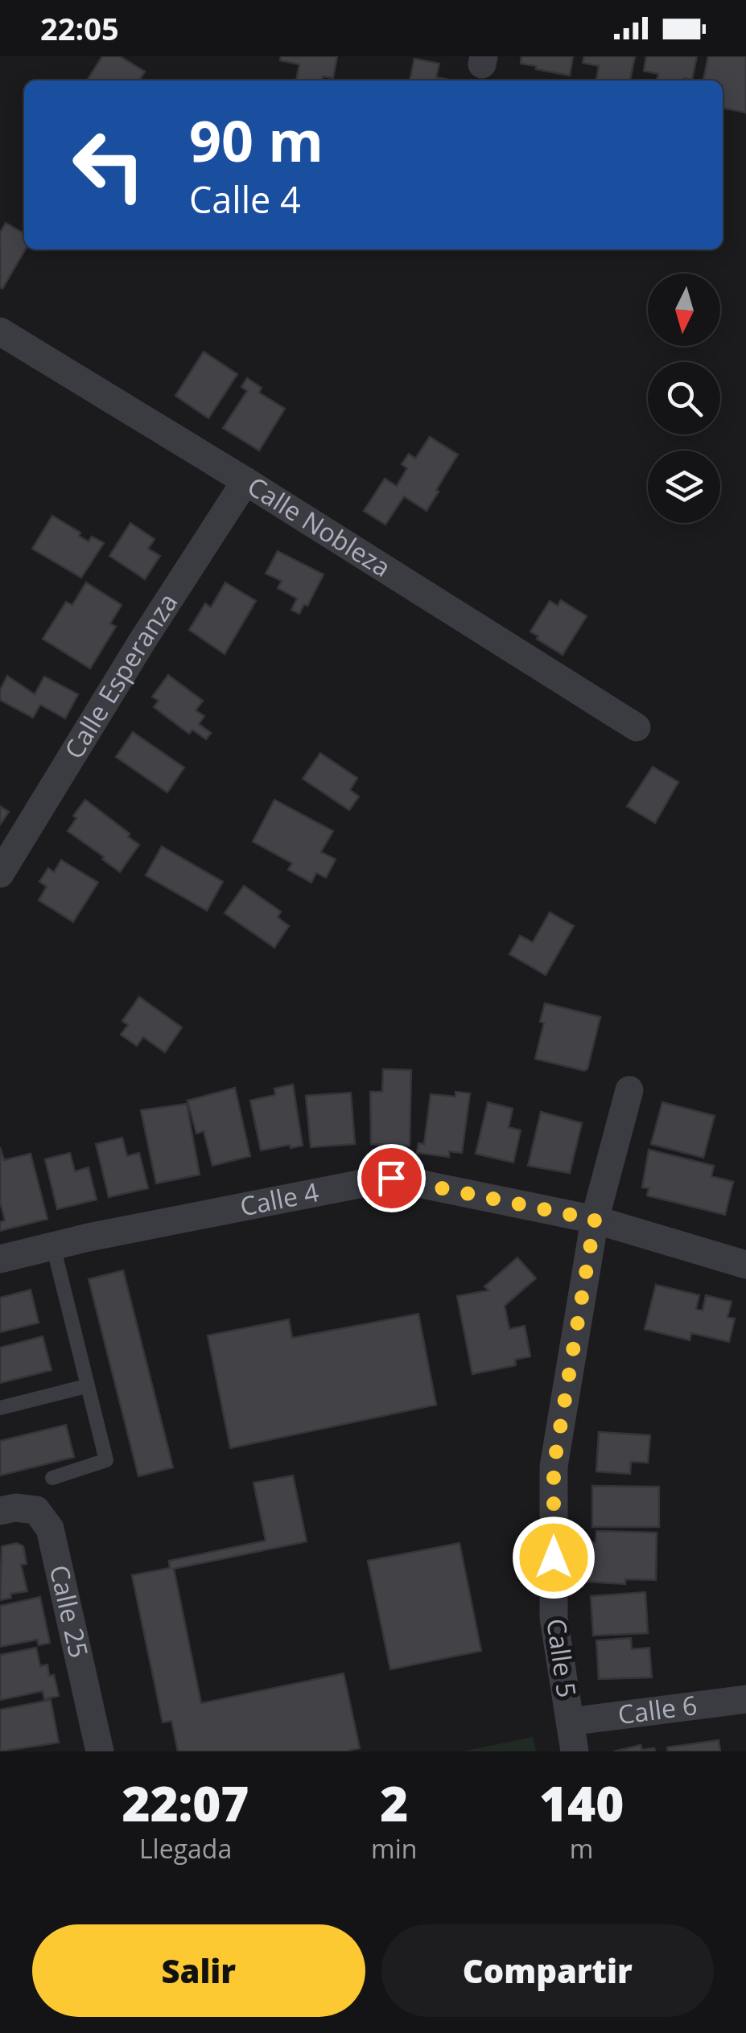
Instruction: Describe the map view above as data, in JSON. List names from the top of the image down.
{
  "streets": {
    "street": [
      "Calle Nobleza",
      "Calle Esperanza",
      "Calle 4",
      "Calle 25",
      "Calle 5",
      "Calle 6"
    ]
  },
  "crossings": [
    ["Calle Nobleza", "Calle Esperanza"],
    ["Calle 4", "Calle 5"],
    ["Calle 5", "Calle 6"]
  ],
  "north": "bottom",
  "page": {
    "status": "22:05",
    "turn": ["90 m", "Calle 4"],
    "eta": [
      "22:07",
      "Llegada",
      "2",
      "min",
      "140",
      "m"
    ],
    "buttons": ["Salir", "Compartir"]
  }
}
